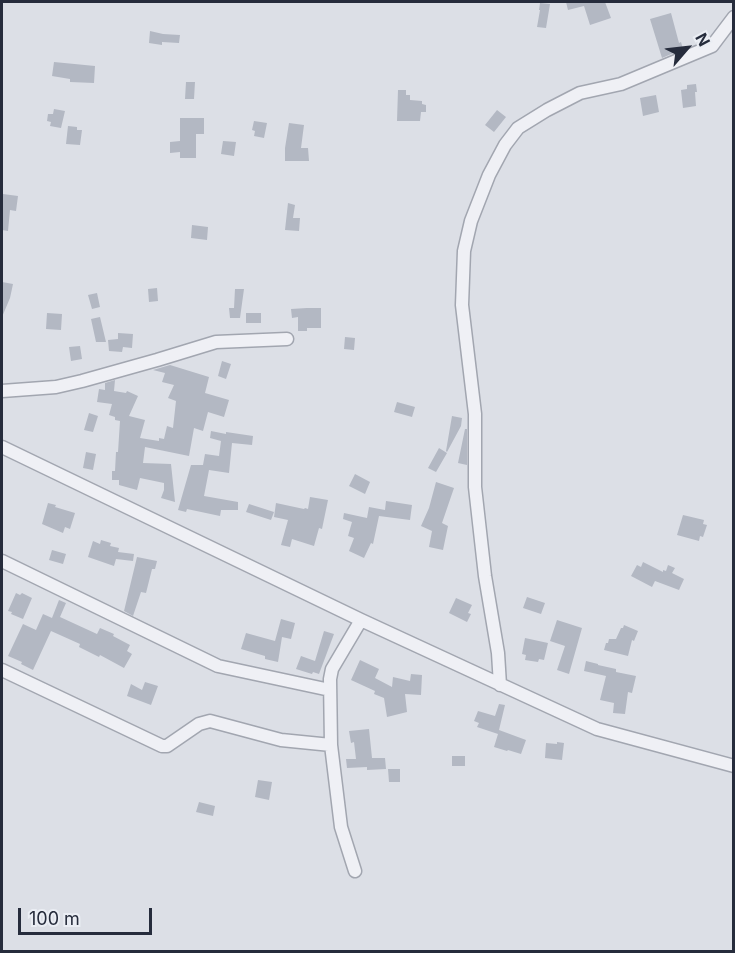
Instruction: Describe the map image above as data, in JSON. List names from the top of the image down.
{
  "scale_bar": "100 m",
  "north": "top right"
}
